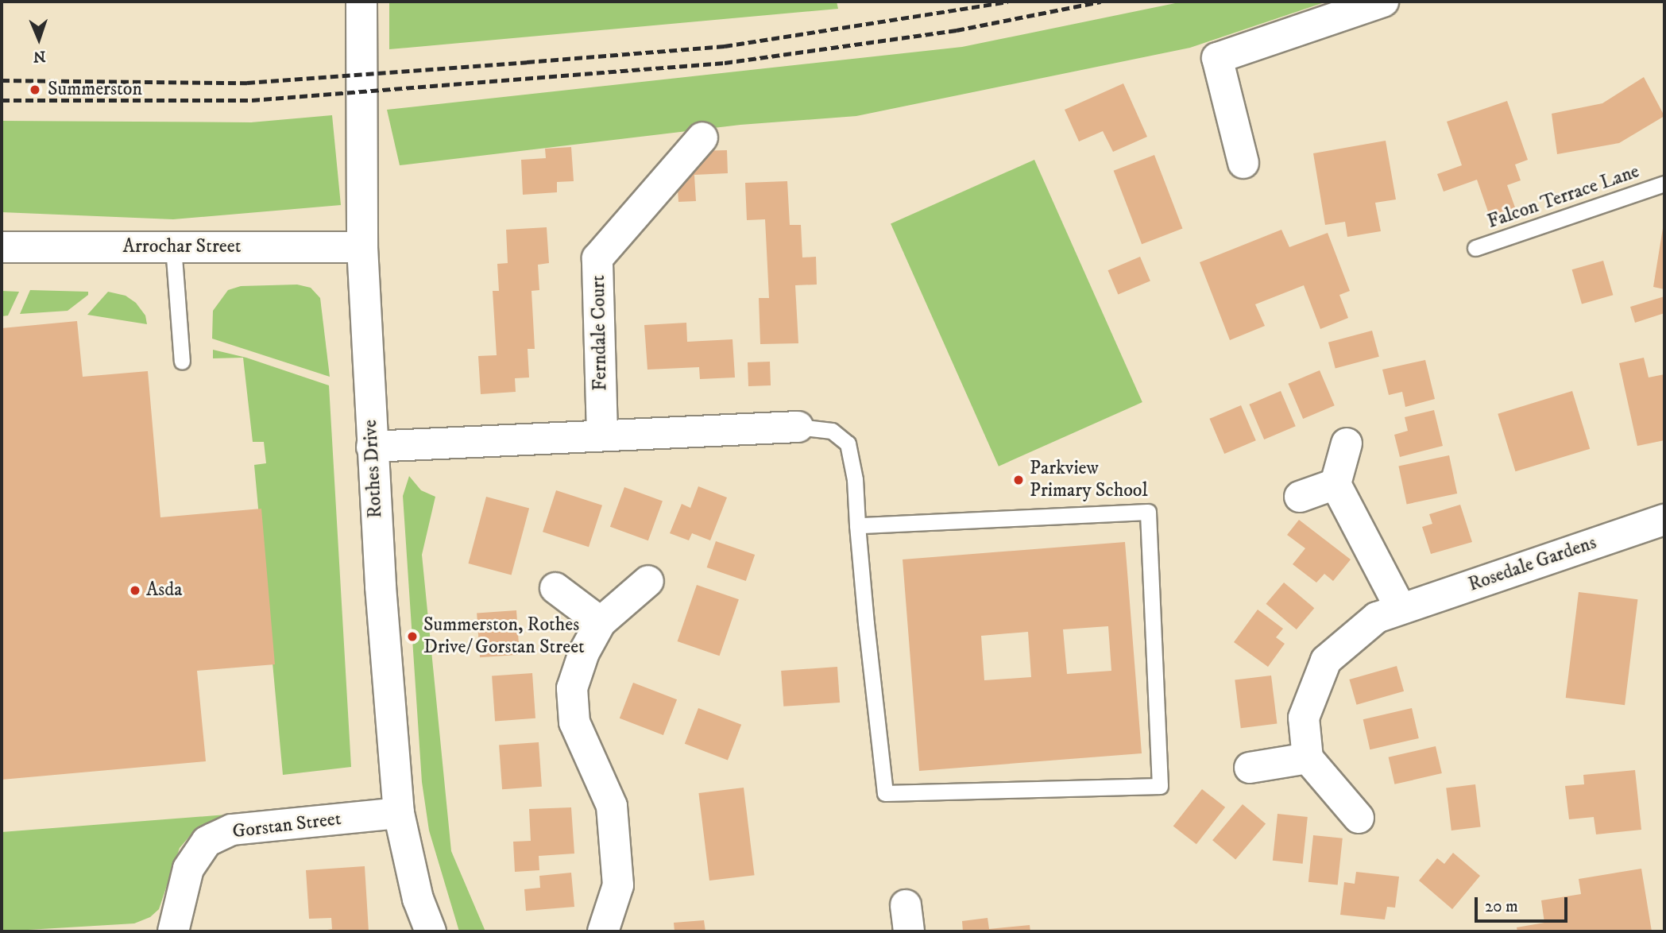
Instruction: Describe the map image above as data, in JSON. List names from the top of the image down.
{
  "streets": {
    "street": [
      "Arrochar Street",
      "Ferndale Court",
      "Rothes Drive",
      "Rosedale Gardens",
      "Gorstan Street"
    ],
    "lane": ["Falcon Terrace Lane"]
  },
  "crossings": [
    ["Arrochar Street", "Rothes Drive"],
    ["Rothes Drive", "Gorstan Street"]
  ],
  "places": [
    "Summerston",
    "Parkview Primary School",
    "Asda",
    "Summerston, Rothes Drive/ Gorstan Street"
  ],
  "scale_bar": "20 m",
  "north": "bottom"
}
